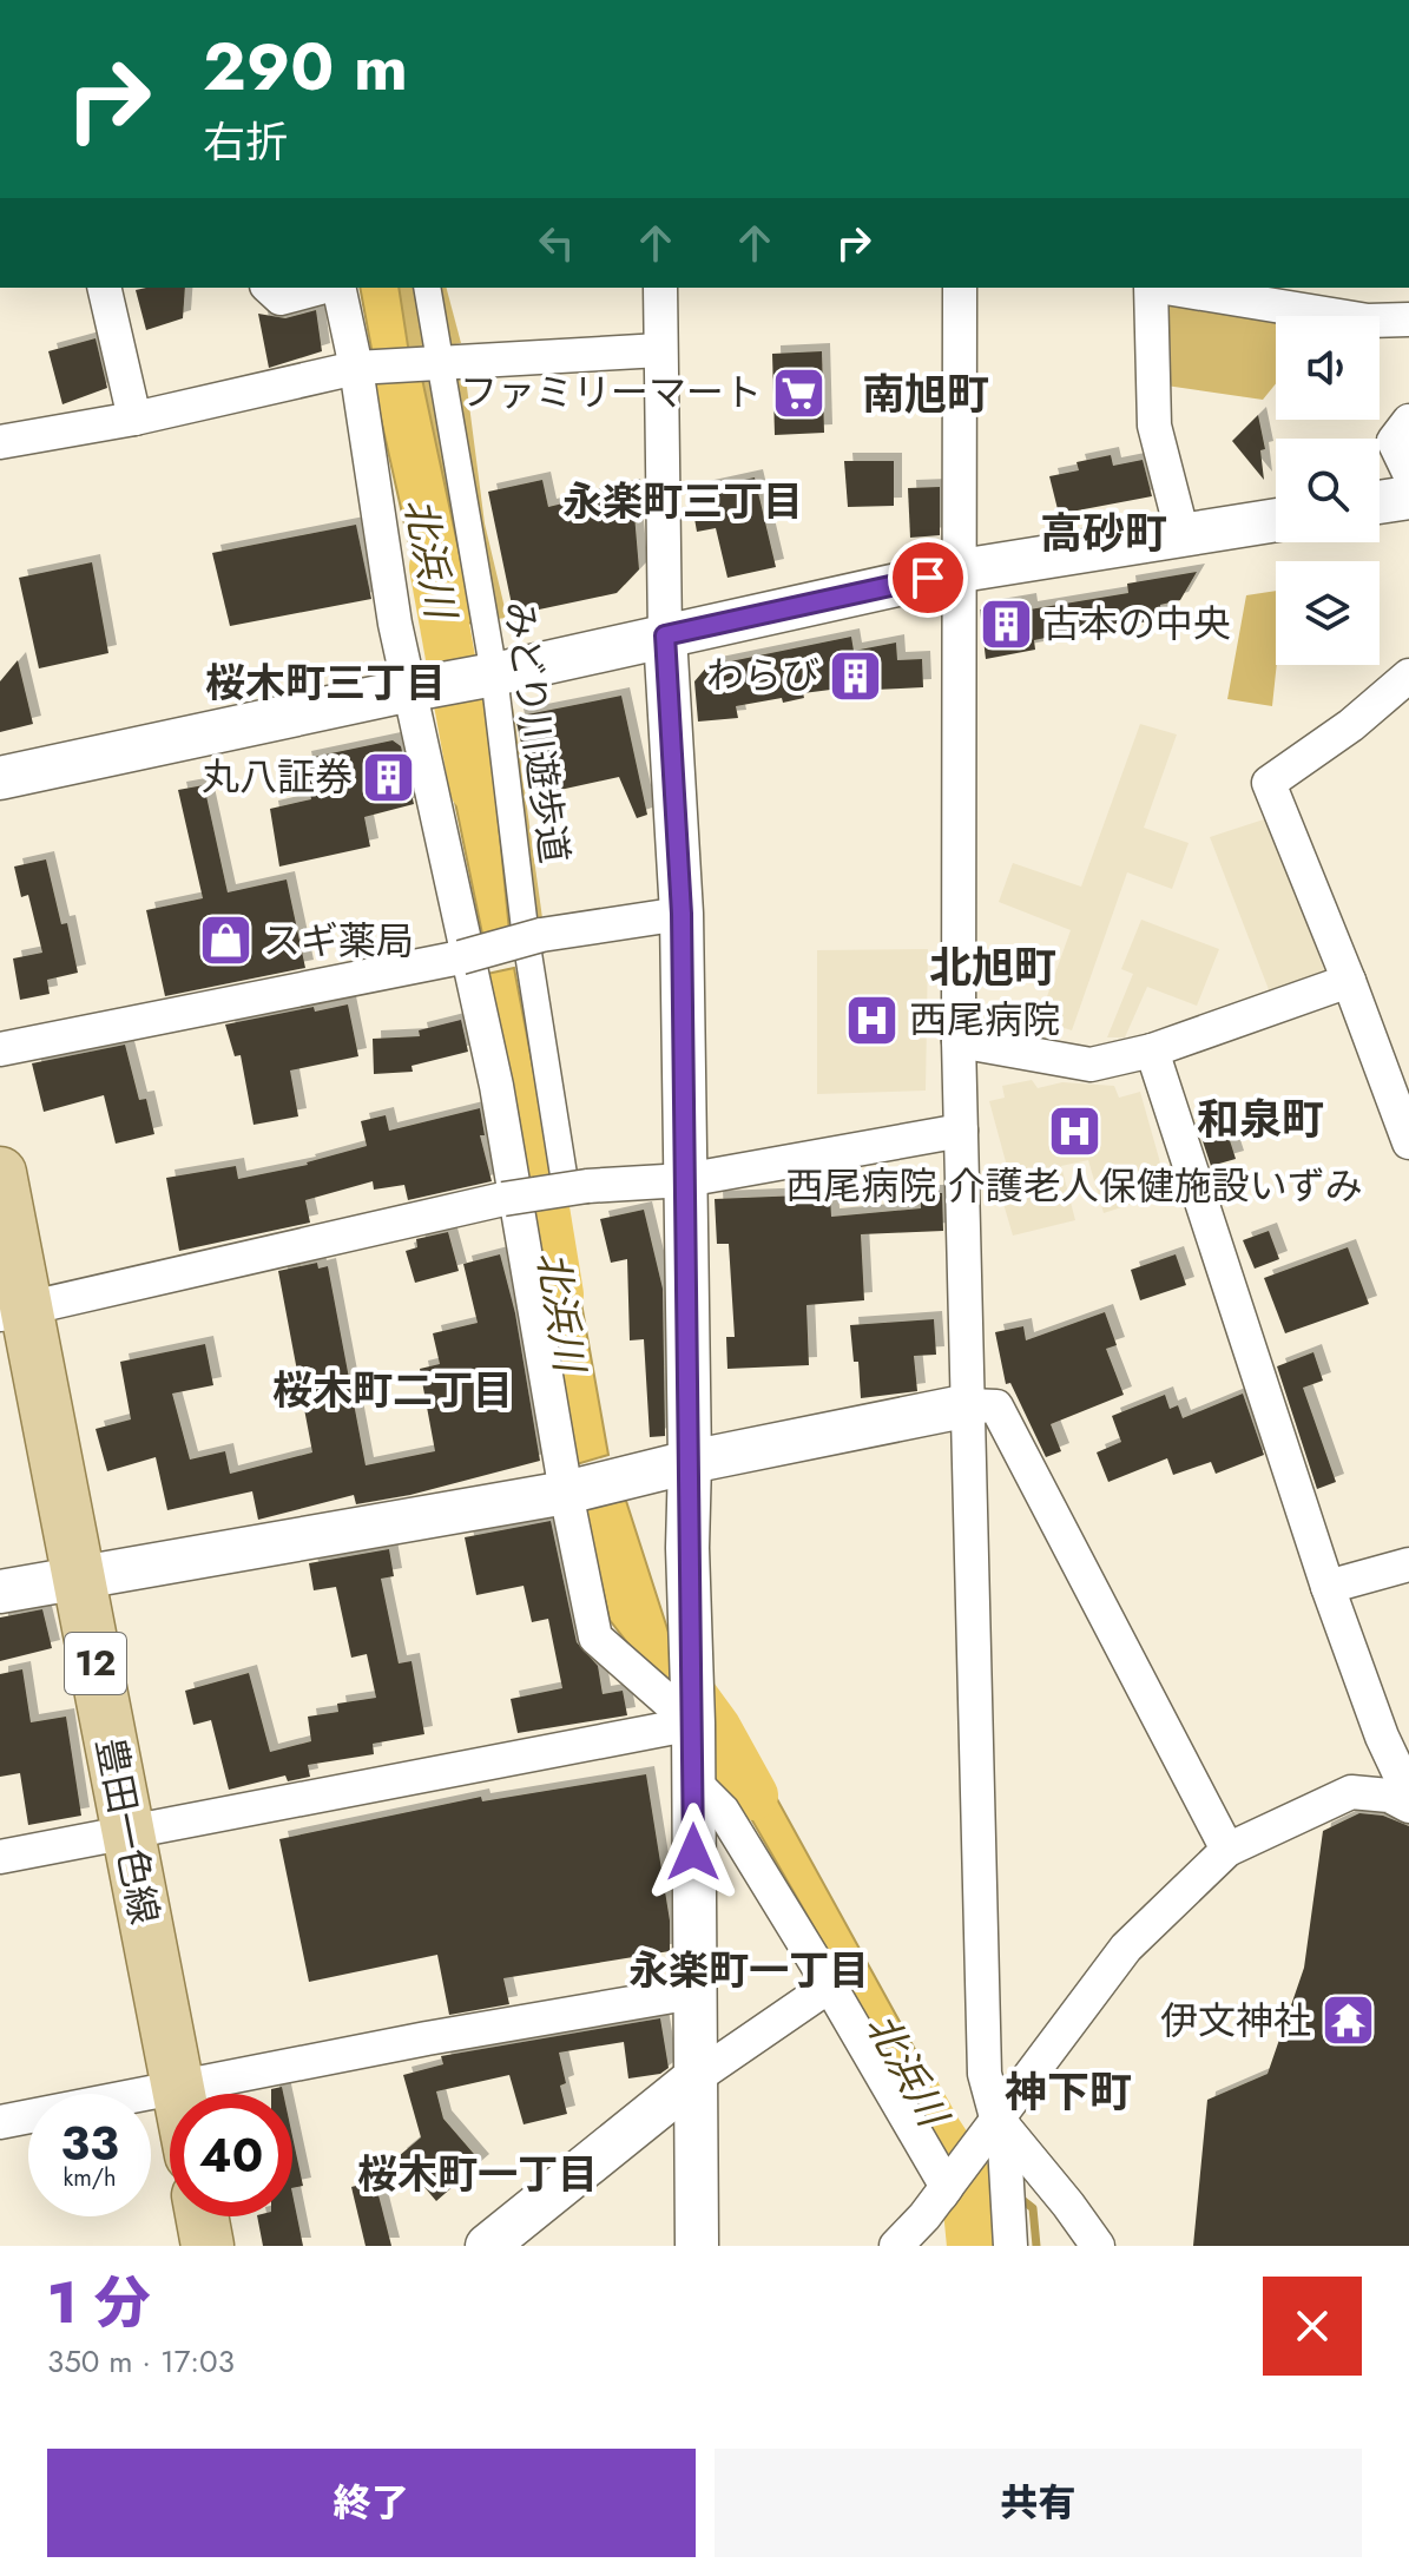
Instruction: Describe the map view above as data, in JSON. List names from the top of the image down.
{
  "streets": {
    "main road": ["12", "豊田一色線"],
    "street": ["みどり川遊歩道"]
  },
  "districts": [
    "南旭町",
    "永楽町三丁目",
    "高砂町",
    "桜木町三丁目",
    "北旭町",
    "和泉町",
    "桜木町二丁目",
    "永楽町一丁目",
    "神下町",
    "桜木町一丁目"
  ],
  "water": ["北浜川"],
  "places": {
    "supermarket": ["ファミリーマート"],
    "building": ["古本の中央", "わらび", "丸八証券"],
    "shop": ["スギ薬局"],
    "hospital": ["西尾病院", "西尾病院 介護老人保健施設いずみ"],
    "temple": ["伊文神社"]
  },
  "page": {
    "turn": ["290 m", "右折"],
    "speed": "33 km/h",
    "limit": "40",
    "heading": ["1 分", "350 m · 17:03"],
    "buttons": ["終了", "共有"]
  }
}
